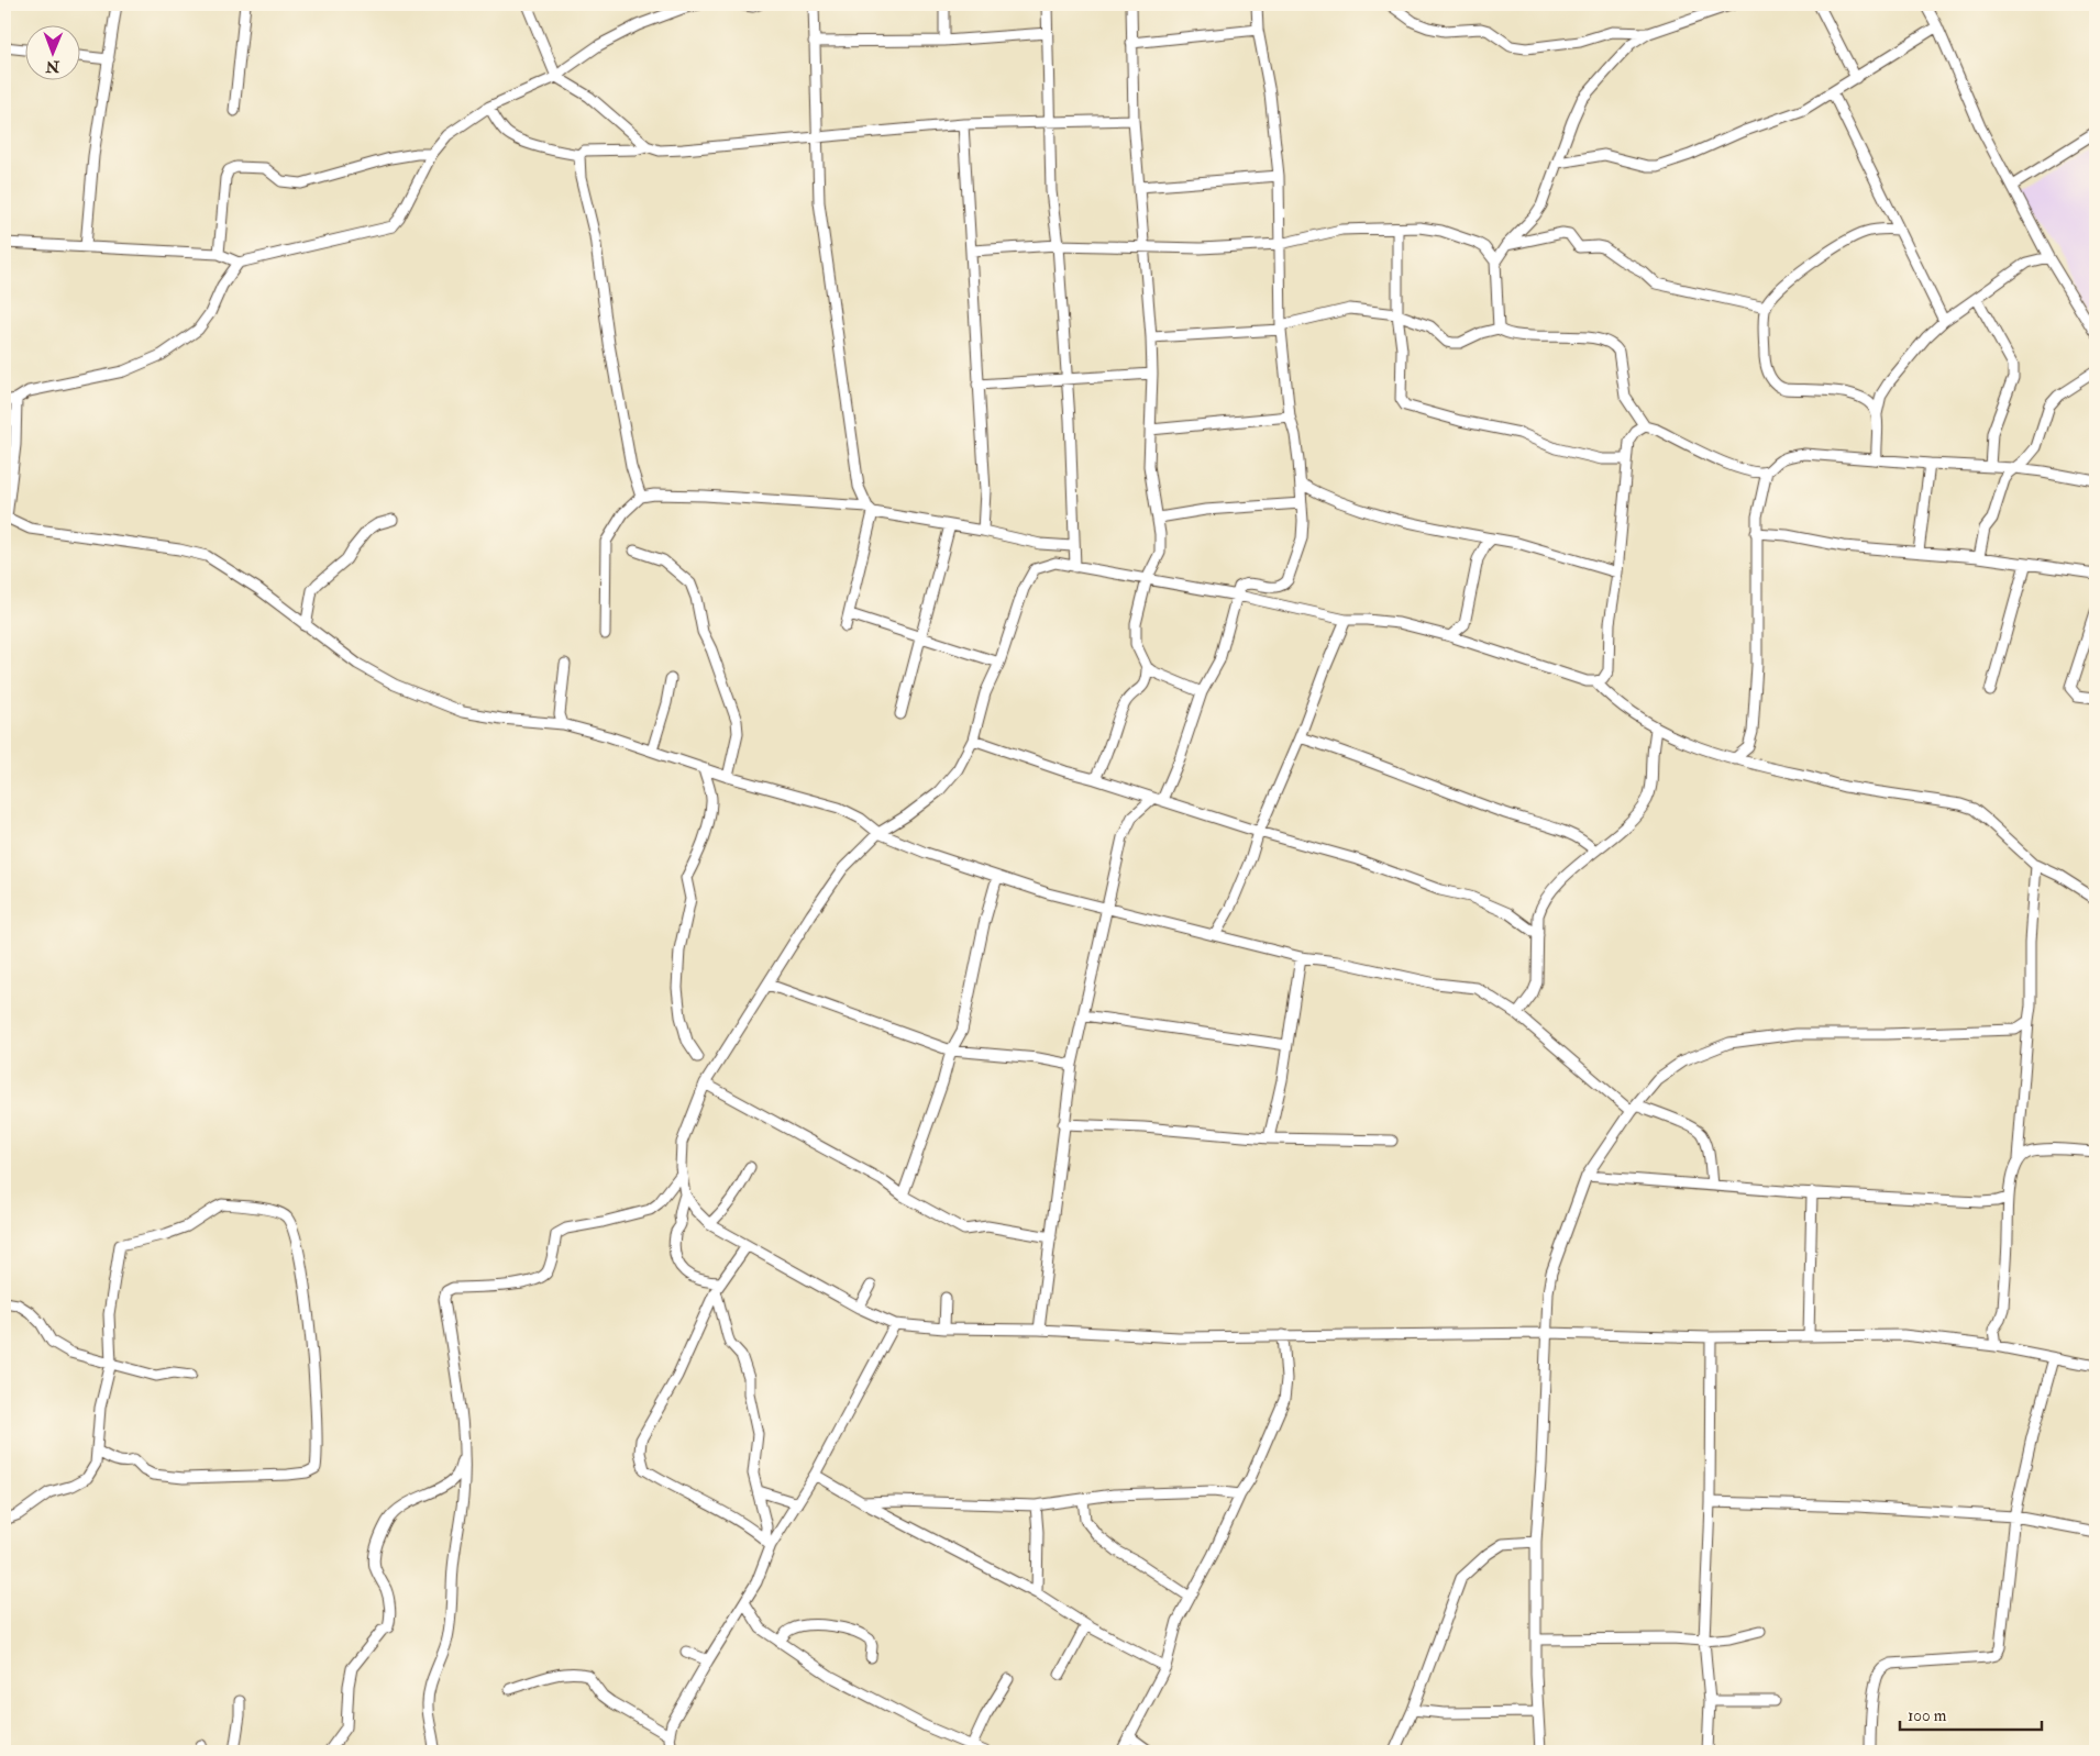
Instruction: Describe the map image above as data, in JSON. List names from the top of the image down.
{
  "scale_bar": "100 m",
  "north": "bottom"
}
